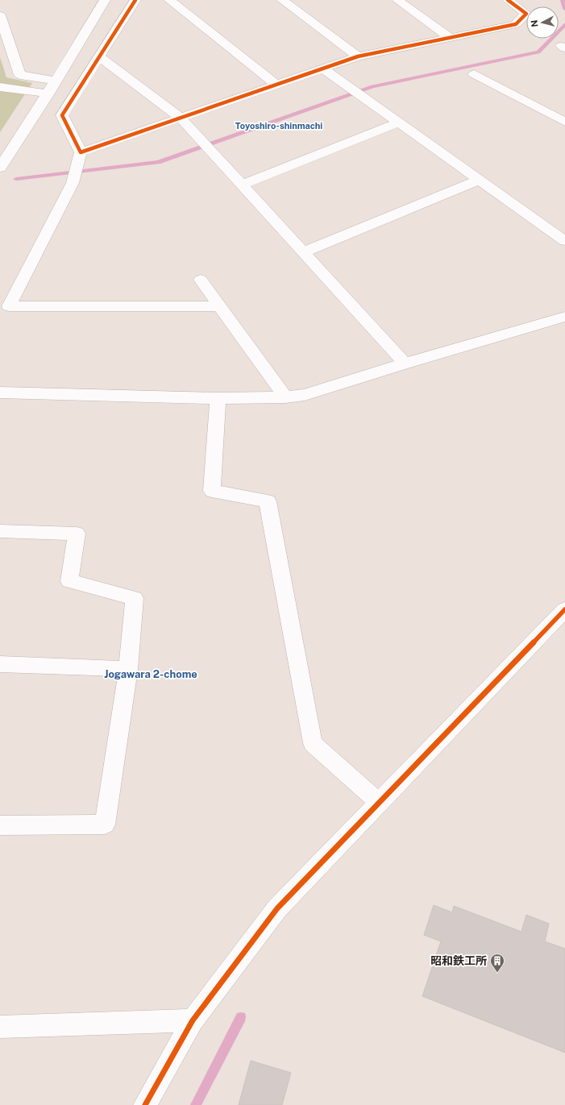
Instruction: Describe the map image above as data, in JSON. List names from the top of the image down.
{
  "districts": ["Toyoshiro-shinmachi", "Jogawara 2-chome"],
  "places": {
    "building": ["昭和鉄工所"]
  },
  "north": "left"
}
